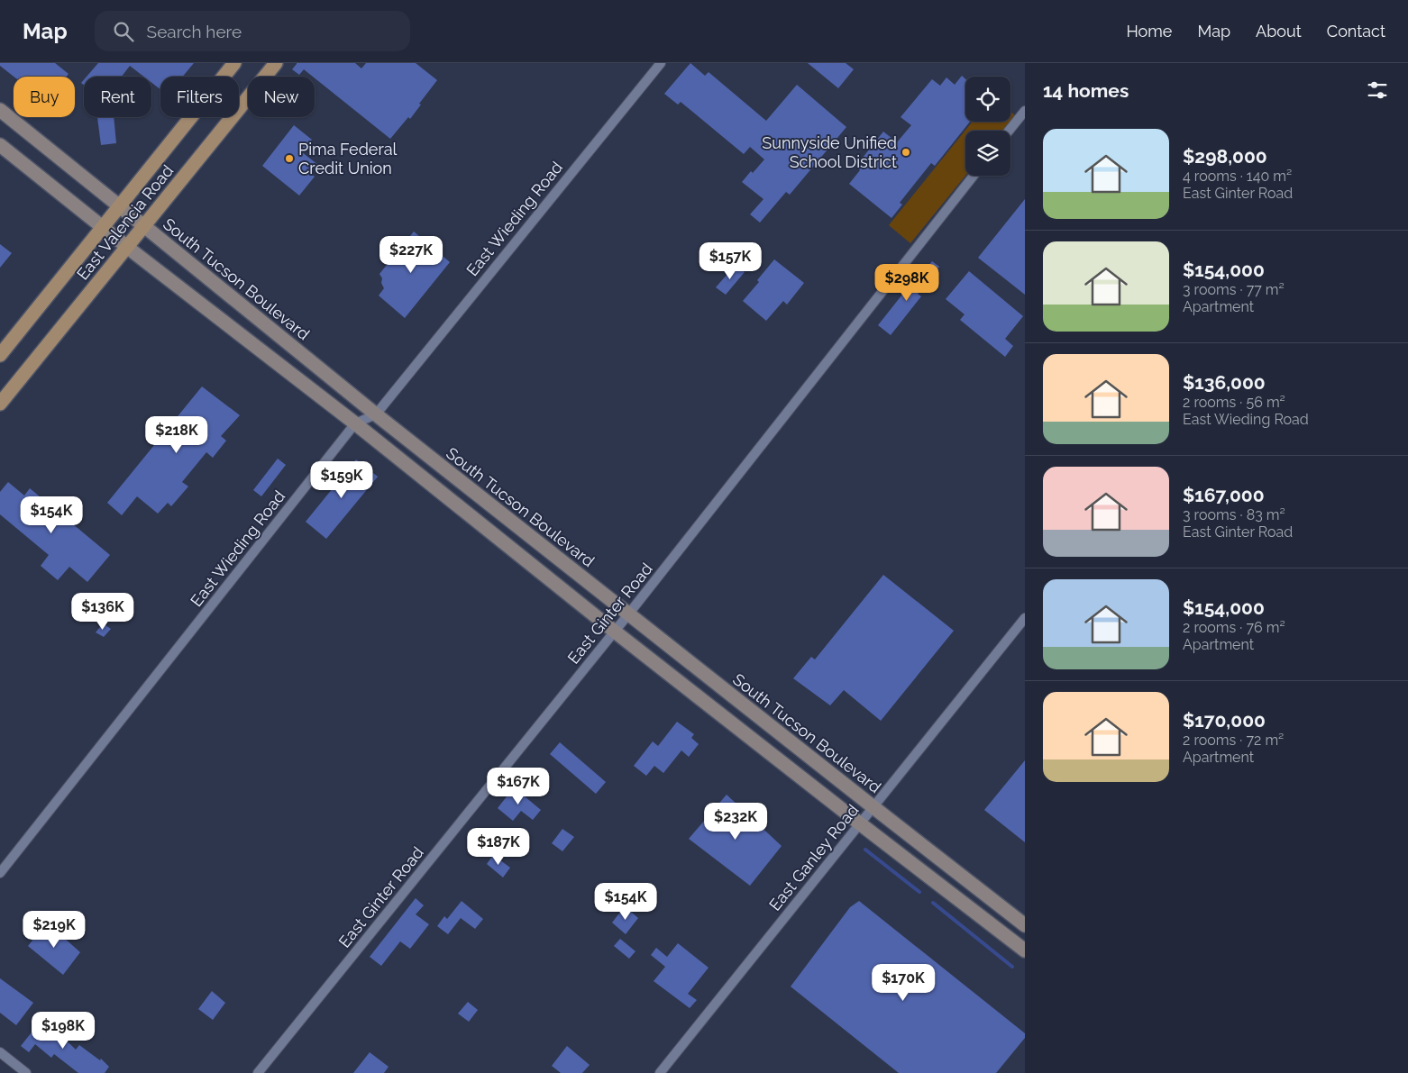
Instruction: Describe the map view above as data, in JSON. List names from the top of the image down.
{
  "streets": {
    "main road": ["East Valencia Road", "South Tucson Boulevard"],
    "street": ["East Wieding Road", "East Ginter Road", "East Ganley Road"]
  },
  "crossings": [
    ["East Wieding Road", "South Tucson Boulevard"],
    ["East Valencia Road", "South Tucson Boulevard"],
    ["South Tucson Boulevard", "East Ginter Road"],
    ["South Tucson Boulevard", "East Ganley Road"]
  ],
  "places": ["Sunnyside Unified School District", "Pima Federal Credit Union"],
  "page": {
    "header": "Map",
    "search": "Search here",
    "nav": [
      "Home",
      "Map",
      "About",
      "Contact"
    ],
    "heading": "14 homes",
    "chip": [
      "Buy",
      "Rent",
      "Filters",
      "New"
    ],
    "list": [
      {
        "name": "$298,000",
        "note": "4 rooms · 140 m² · East Ginter Road"
      },
      {
        "name": "$154,000",
        "note": "3 rooms · 77 m² · Apartment"
      },
      {
        "name": "$136,000",
        "note": "2 rooms · 56 m² · East Wieding Road"
      },
      {
        "name": "$167,000",
        "note": "3 rooms · 83 m² · East Ginter Road"
      },
      {
        "name": "$154,000",
        "note": "2 rooms · 76 m² · Apartment"
      },
      {
        "name": "$170,000",
        "note": "2 rooms · 72 m² · Apartment"
      }
    ],
    "price": [
      "$227K",
      "$157K",
      "$298K",
      "$218K",
      "$159K",
      "$154K",
      "$136K",
      "$167K",
      "$232K",
      "$187K",
      "$154K",
      "$219K",
      "$170K",
      "$198K"
    ]
  }
}
